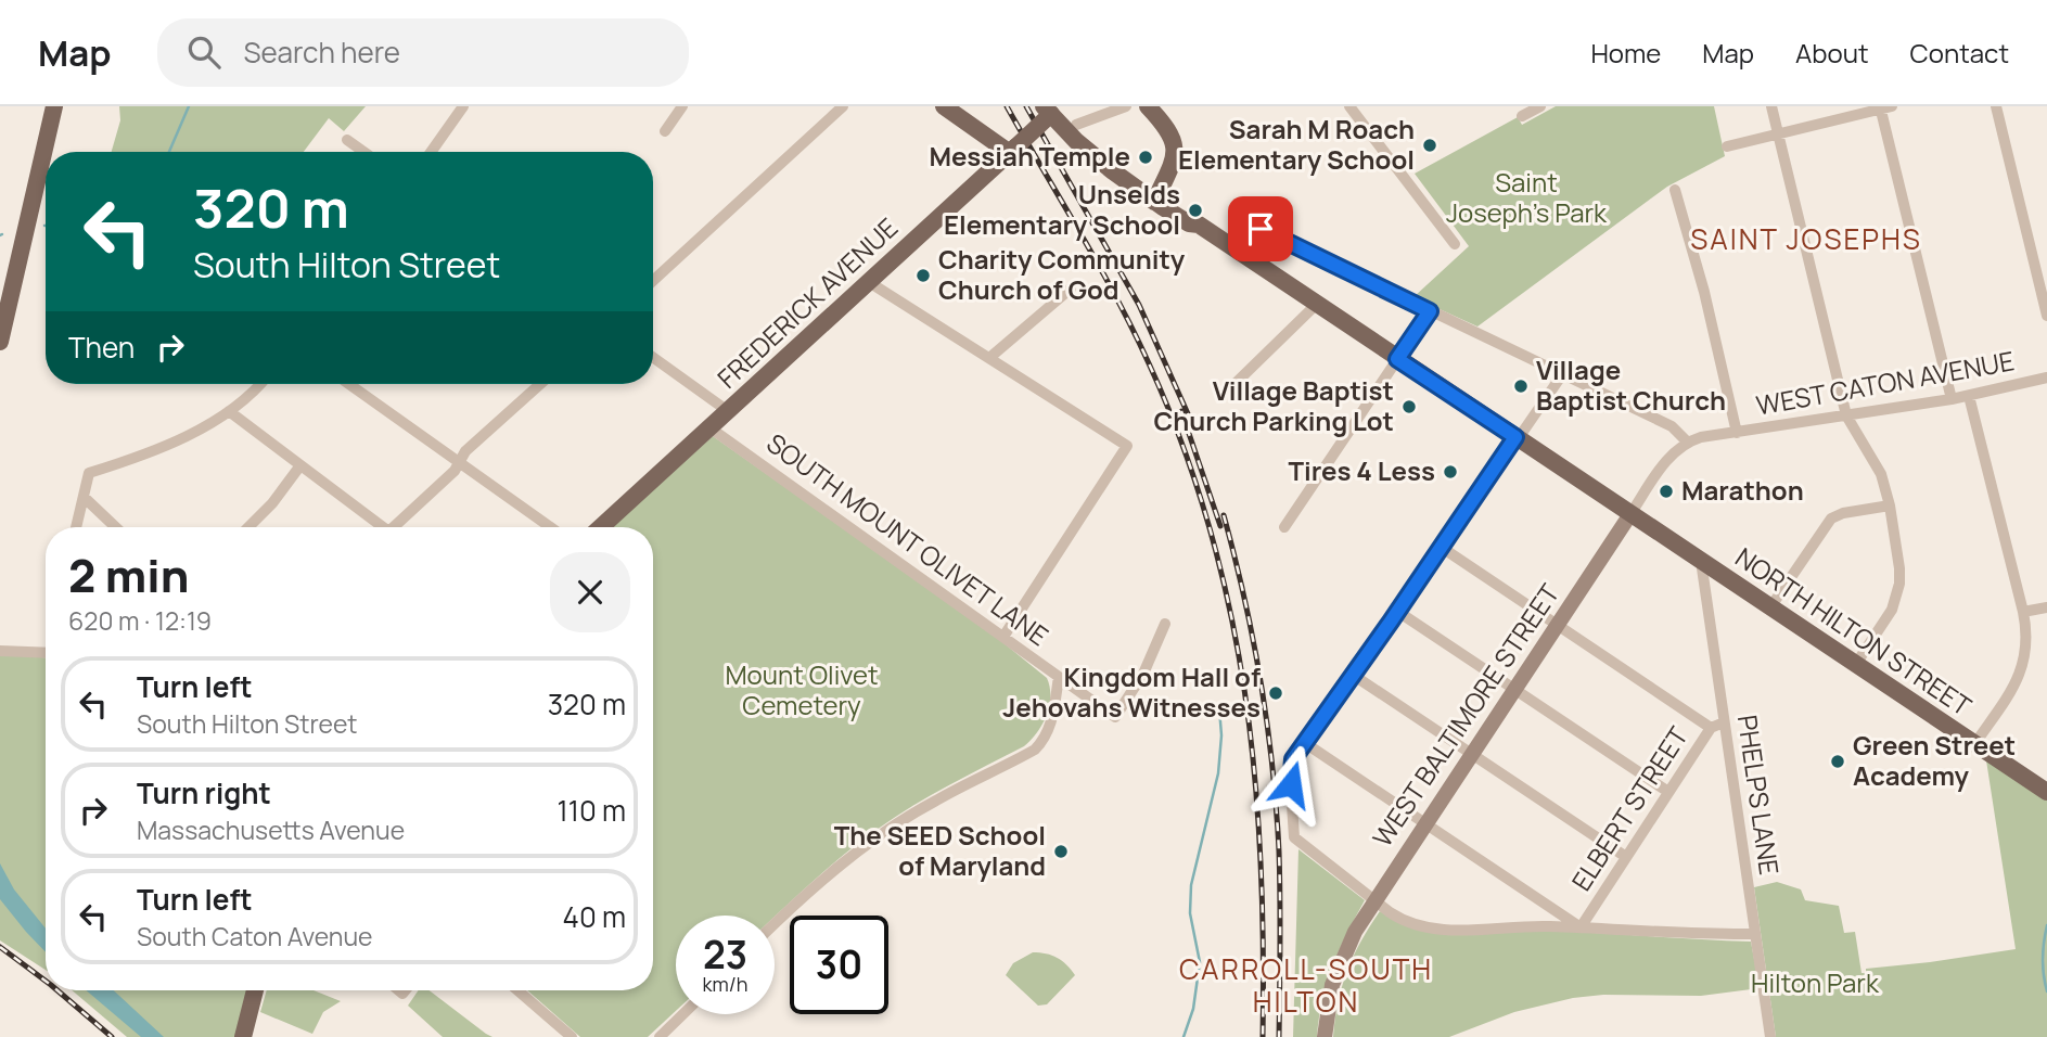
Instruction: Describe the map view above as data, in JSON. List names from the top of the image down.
{
  "streets": {
    "main road": ["FREDERICK AVENUE", "NORTH HILTON STREET", "WEST BALTIMORE STREET"],
    "street": [
      "WEST CATON AVENUE",
      "SOUTH MOUNT OLIVET LANE",
      "PHELPS LANE",
      "ELBERT STREET"
    ]
  },
  "crossings": [
    ["FREDERICK AVENUE", "SOUTH MOUNT OLIVET LANE"],
    ["WEST CATON AVENUE", "WEST BALTIMORE STREET"],
    ["NORTH HILTON STREET", "WEST BALTIMORE STREET"],
    ["NORTH HILTON STREET", "PHELPS LANE"],
    ["PHELPS LANE", "ELBERT STREET"]
  ],
  "districts": ["SAINT JOSEPHS", "CARROLL-SOUTH HILTON"],
  "parks": ["Saint Joseph's Park", "Mount Olivet Cemetery", "Hilton Park"],
  "places": [
    "Sarah M Roach Elementary School",
    "Messiah Temple",
    "Unselds Elementary School",
    "Charity Community Church of God",
    "Village Baptist Church",
    "Village Baptist Church Parking Lot",
    "Tires 4 Less",
    "Marathon",
    "Kingdom Hall of Jehovahs Witnesses",
    "Green Street Academy",
    "The SEED School of Maryland"
  ],
  "page": {
    "header": "Map",
    "search": "Search here",
    "nav": [
      "Home",
      "Map",
      "About",
      "Contact"
    ],
    "turn": ["320 m", "South Hilton Street"],
    "then": "Then",
    "heading": ["2 min", "620 m · 12:19"],
    "list": [
      {
        "name": "Turn left",
        "note": "South Hilton Street",
        "value": "320 m"
      },
      {
        "name": "Turn right",
        "note": "Massachusetts Avenue",
        "value": "110 m"
      },
      {
        "name": "Turn left",
        "note": "South Caton Avenue",
        "value": "40 m"
      }
    ],
    "speed": "23 km/h",
    "limit": "30"
  }
}
